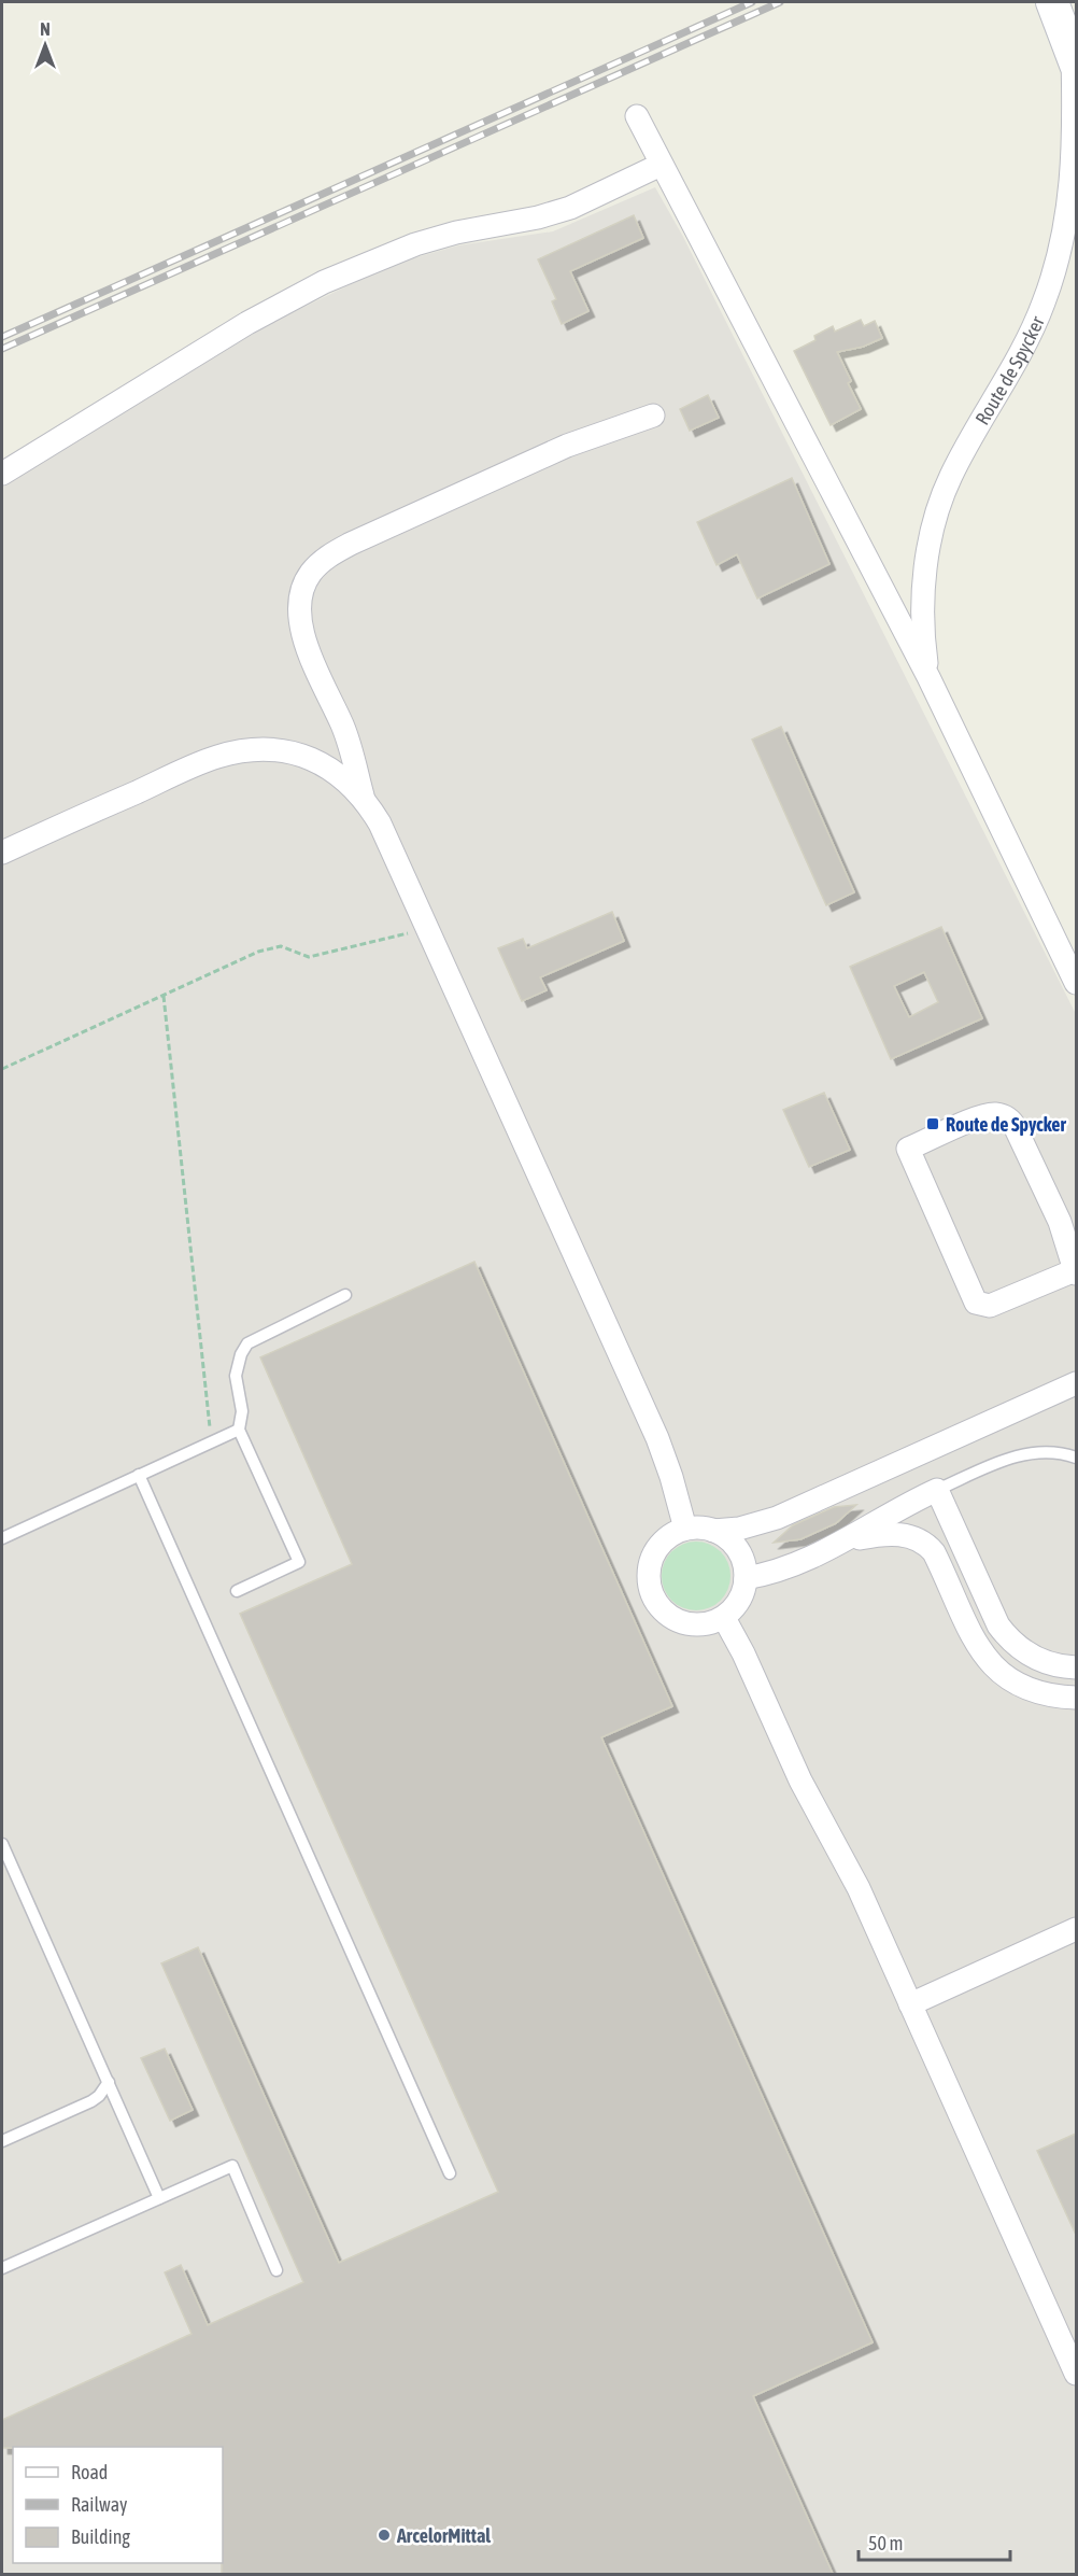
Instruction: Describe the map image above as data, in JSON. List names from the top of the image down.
{
  "streets": {
    "street": ["Route de Spycker"]
  },
  "places": {
    "transit": ["Route de Spycker"],
    "other": ["ArcelorMittal"]
  },
  "legend": ["Road", "Railway", "Building"],
  "scale_bar": "50 m",
  "north": "top"
}
